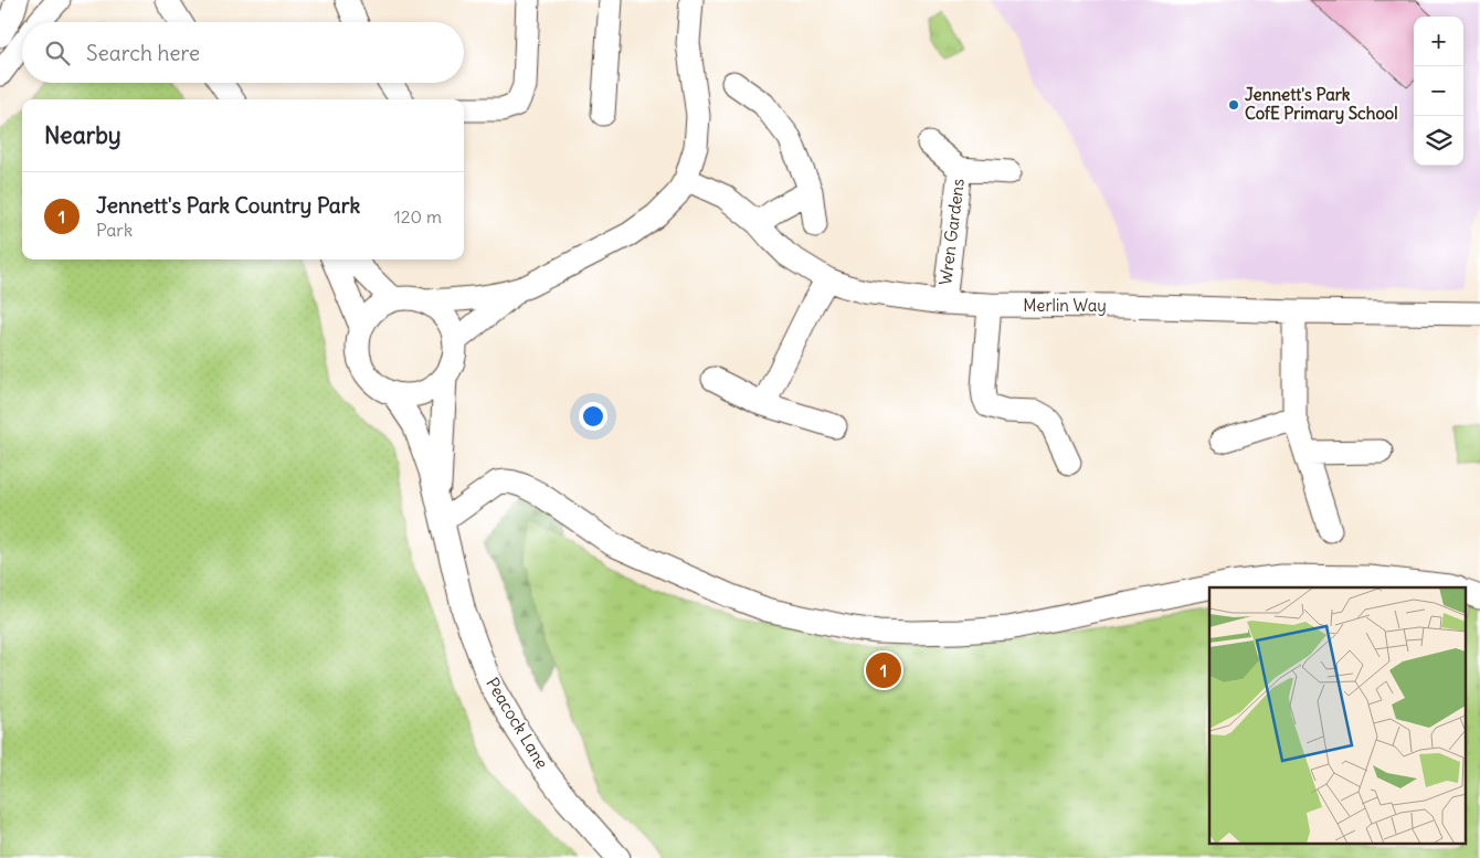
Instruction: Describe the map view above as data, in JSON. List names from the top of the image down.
{
  "streets": {
    "street": ["Wren Gardens", "Merlin Way", "Peacock Lane"]
  },
  "crossings": [
    ["Wren Gardens", "Merlin Way"]
  ],
  "places": ["Jennett's Park CofE Primary School"],
  "page": {
    "map_buttons": ["+", "−"],
    "search": "Search here",
    "heading": "Nearby",
    "list": [
      {
        "mark": "1",
        "name": "Jennett's Park Country Park",
        "note": "Park",
        "value": "120 m"
      }
    ],
    "pins": "1"
  }
}
